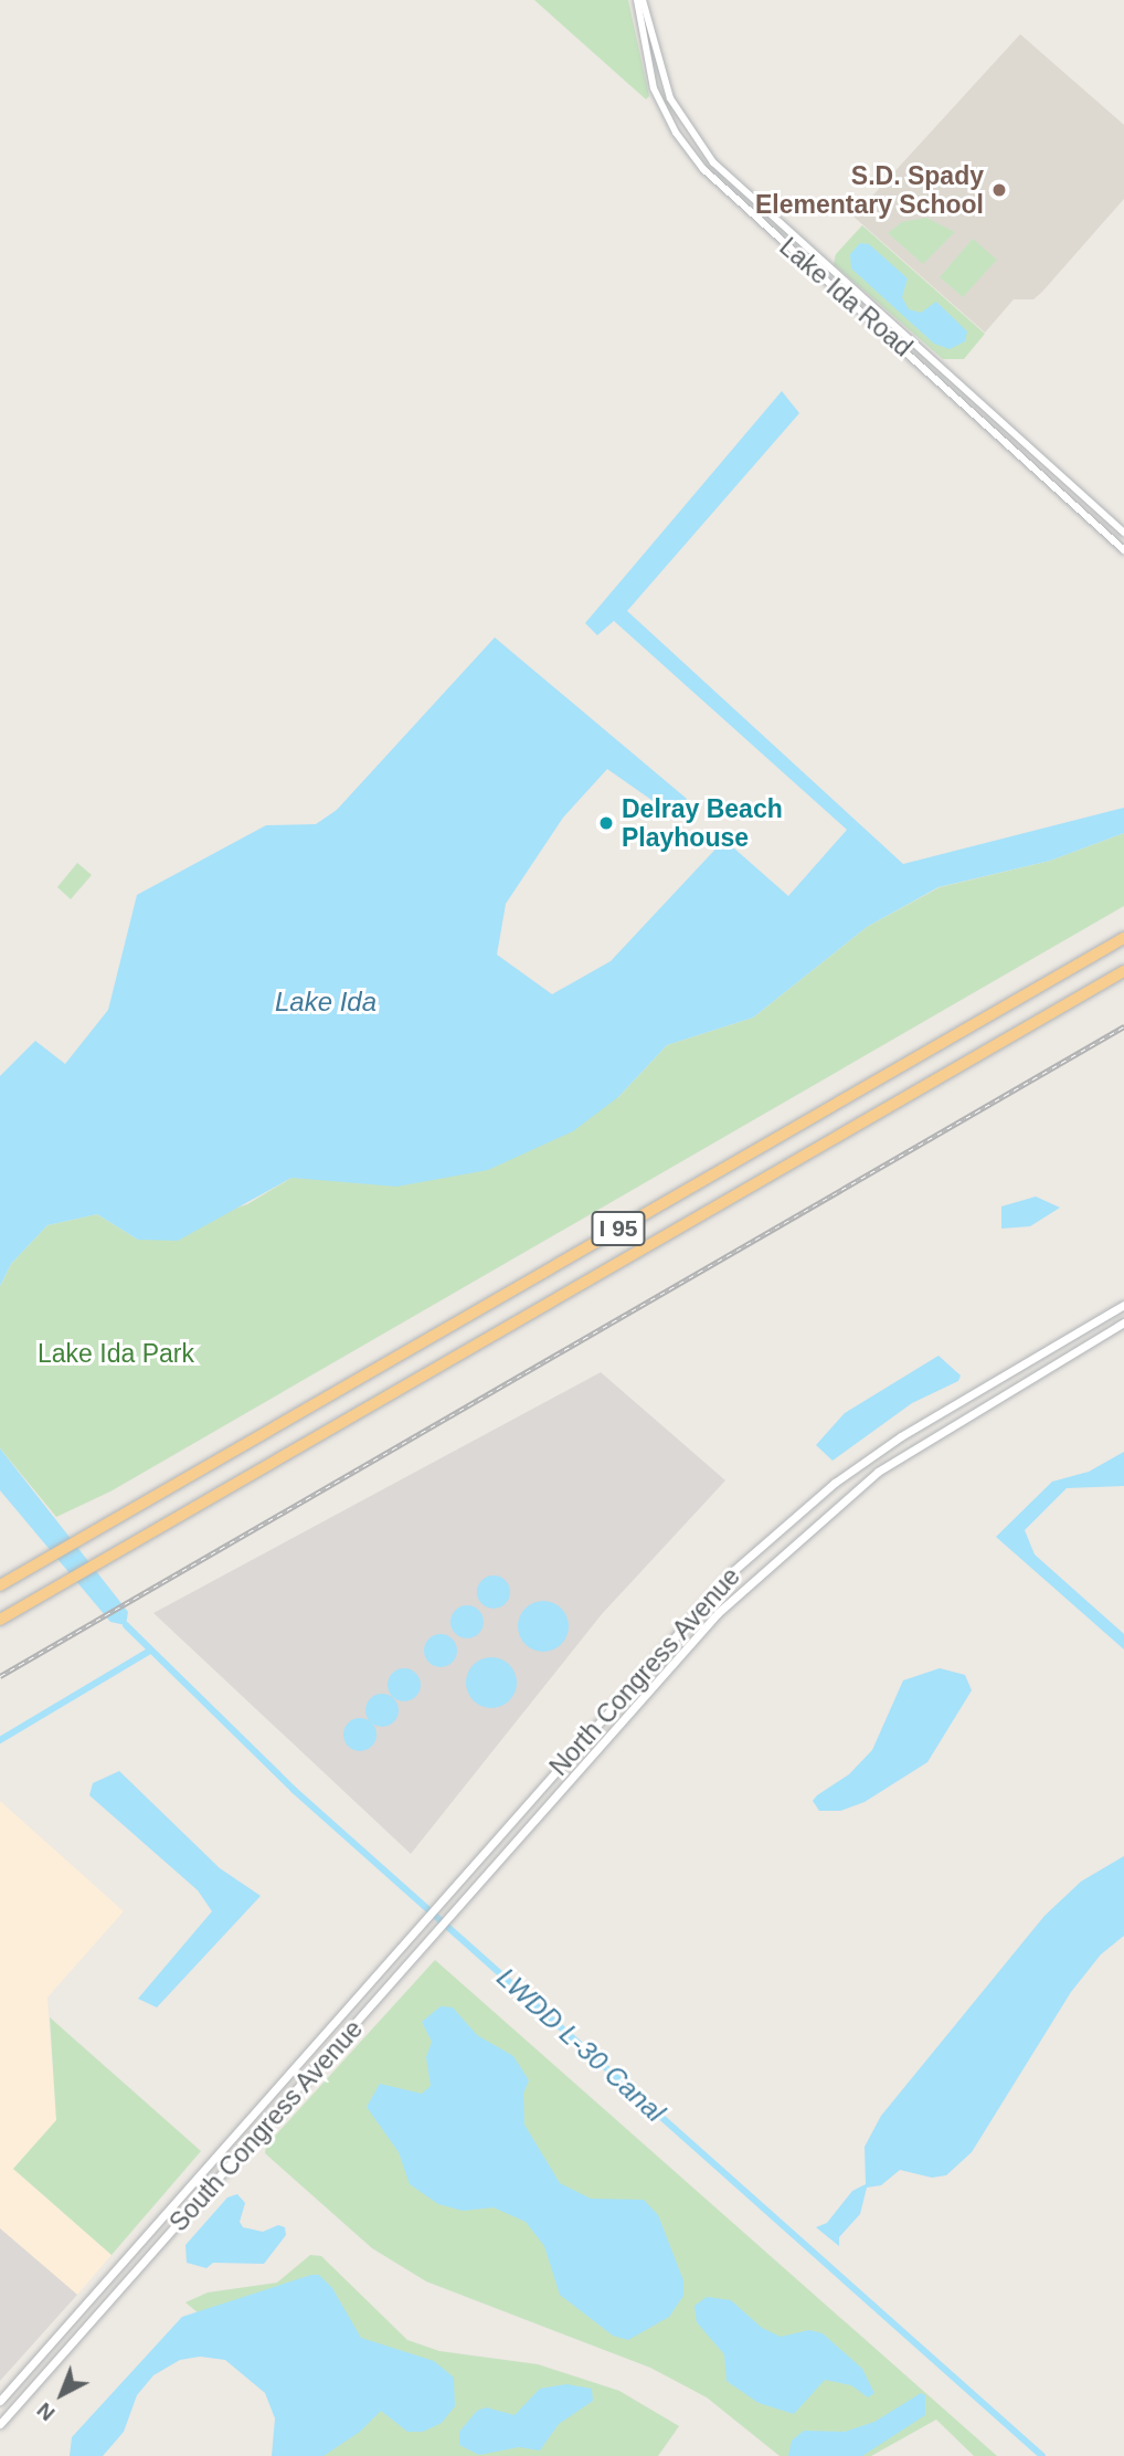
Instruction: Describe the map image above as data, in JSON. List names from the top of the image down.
{
  "streets": {
    "highway": ["I 95"],
    "main road": ["North Congress Avenue", "South Congress Avenue"],
    "street": ["Lake Ida Road"]
  },
  "crossings": [
    ["North Congress Avenue", "South Congress Avenue"]
  ],
  "water": ["Lake Ida", "LWDD L-30 Canal"],
  "parks": ["Lake Ida Park"],
  "places": ["S.D. Spady Elementary School", "Delray Beach Playhouse"],
  "north": "bottom left"
}
